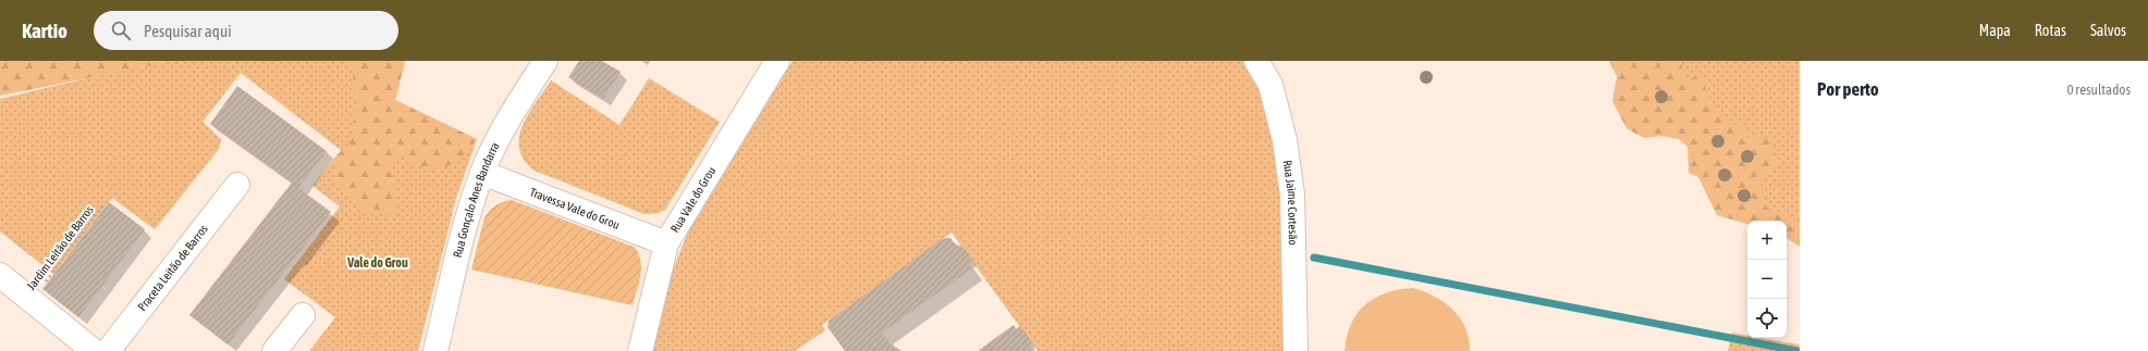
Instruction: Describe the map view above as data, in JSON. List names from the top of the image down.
{
  "streets": {
    "street": [
      "Rua Vale do Grou",
      "Rua Gonçalo Anes Bandarra",
      "Rua Jaime Cortesão",
      "Travessa Vale do Grou",
      "Praceta Leitão de Barros"
    ],
    "path": ["Jardim Leitão de Barros"]
  },
  "crossings": [
    ["Rua Vale do Grou", "Travessa Vale do Grou"],
    ["Rua Gonçalo Anes Bandarra", "Travessa Vale do Grou"]
  ],
  "districts": ["Vale do Grou"],
  "page": {
    "header": "Kartio",
    "search": "Pesquisar aqui",
    "nav": ["Mapa", "Rotas", "Salvos"],
    "heading": ["Por perto", "0 resultados"],
    "map_buttons": ["+", "−"]
  }
}
